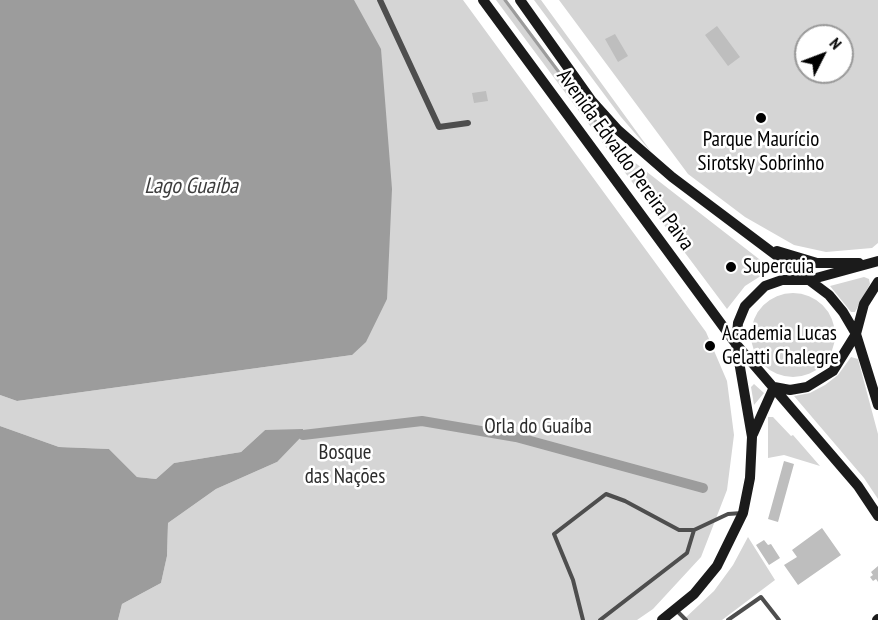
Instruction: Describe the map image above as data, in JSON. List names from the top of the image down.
{
  "streets": {
    "main road": ["Avenida Edvaldo Pereira Paiva"]
  },
  "water": ["Lago Guaíba"],
  "parks": ["Orla do Guaíba", "Bosque das Nações"],
  "places": ["Parque Maurício Sirotsky Sobrinho", "Supercuia", "Academia Lucas Gelatti Chalegre"],
  "north": "top right"
}
